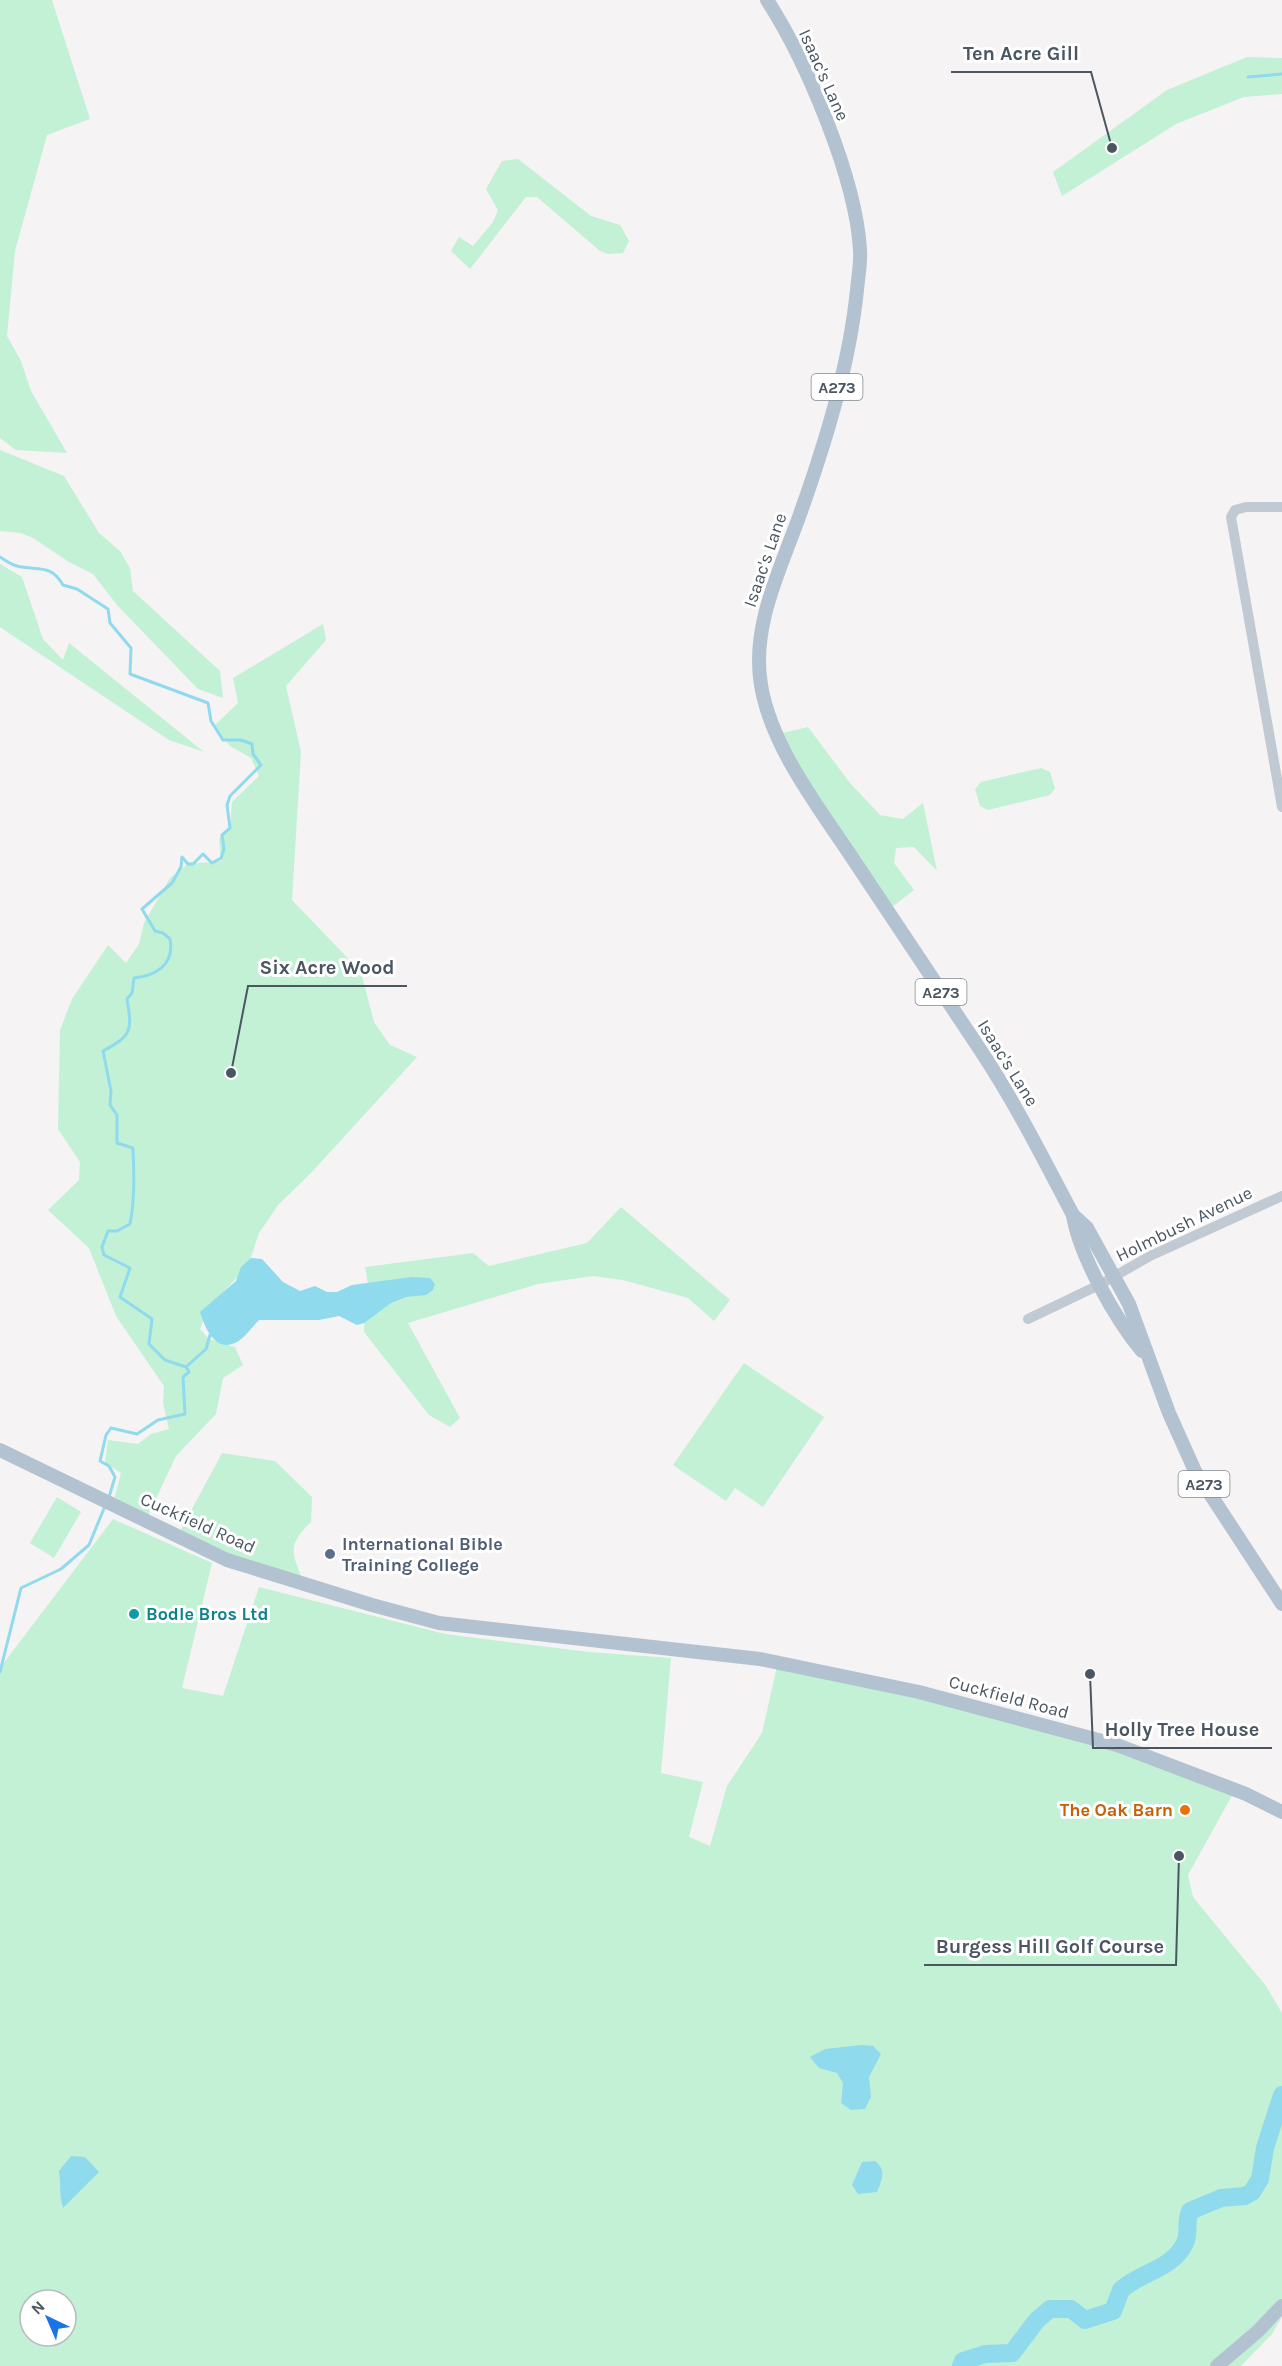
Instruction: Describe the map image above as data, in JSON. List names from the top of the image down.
{
  "streets": {
    "main road": ["Isaac's Lane", "A273", "Cuckfield Road"],
    "street": ["Holmbush Avenue"]
  },
  "crossings": [
    ["Isaac's Lane", "Holmbush Avenue"]
  ],
  "places": [
    "Ten Acre Gill",
    "Six Acre Wood",
    "International Bible Training College",
    "Bodle Bros Ltd",
    "Holly Tree House",
    "The Oak Barn",
    "Burgess Hill Golf Course"
  ],
  "north": "top left"
}
